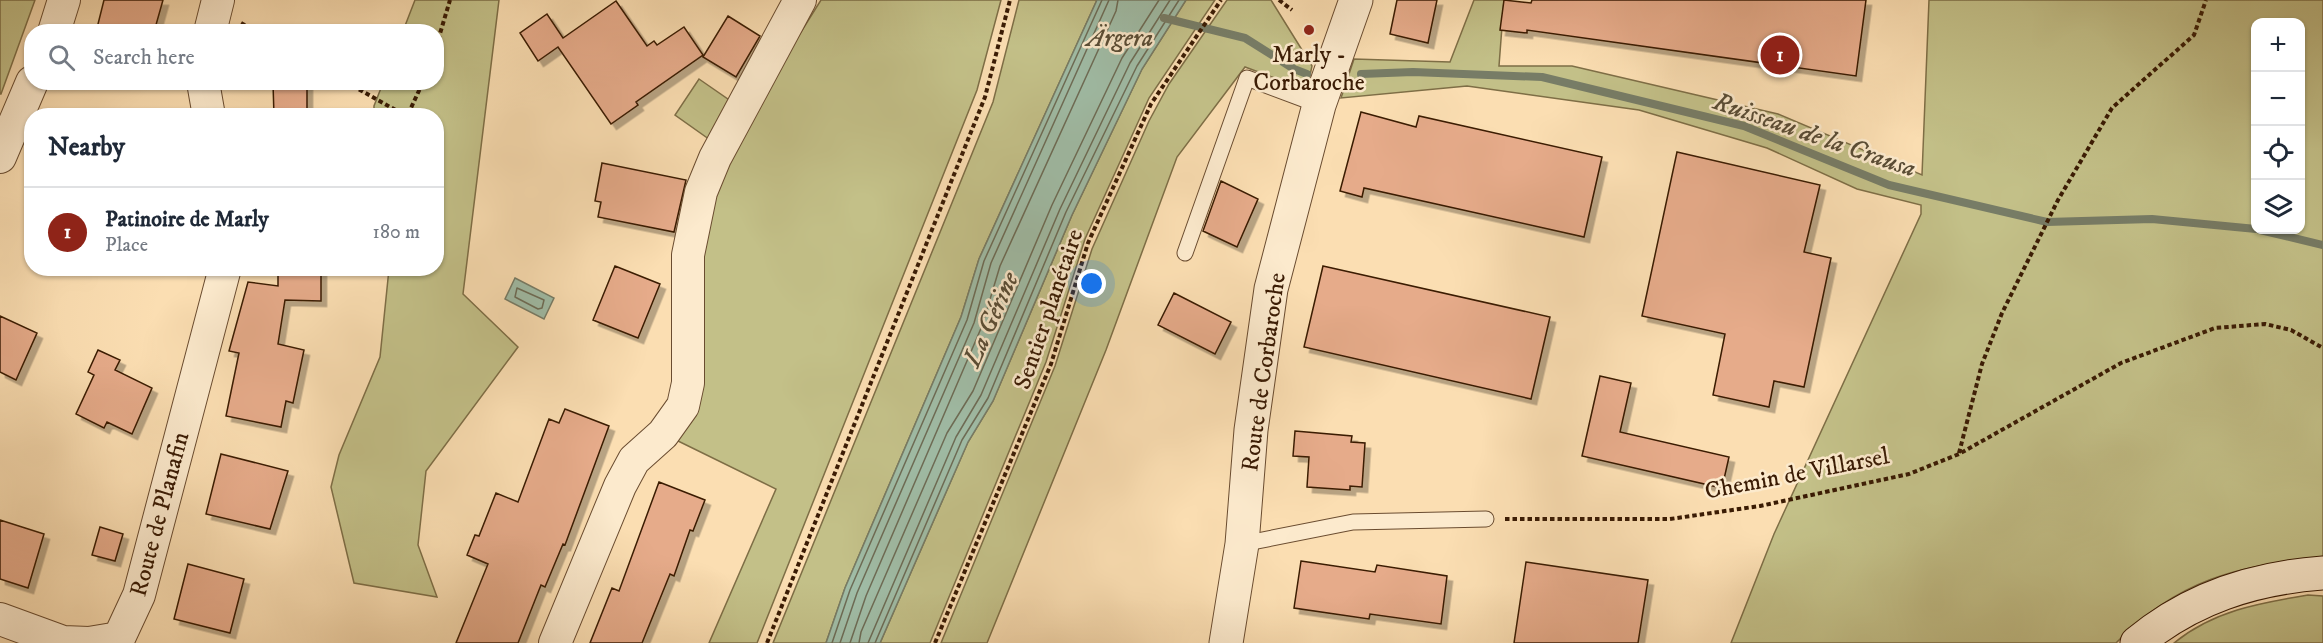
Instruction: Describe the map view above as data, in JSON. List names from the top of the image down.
{
  "streets": {
    "street": ["Route de Corbaroche", "Route de Planafin"],
    "path": ["Sentier planétaire", "Chemin de Villarsel"]
  },
  "water": ["Ärgera", "Ruisseau de la Crausa", "La Gérine"],
  "places": ["Marly - Corbaroche"],
  "page": {
    "map_buttons": ["+", "−"],
    "search": "Search here",
    "pins": "1",
    "heading": "Nearby",
    "list": [
      {
        "mark": "1",
        "name": "Patinoire de Marly",
        "note": "Place",
        "value": "180 m"
      }
    ]
  }
}
